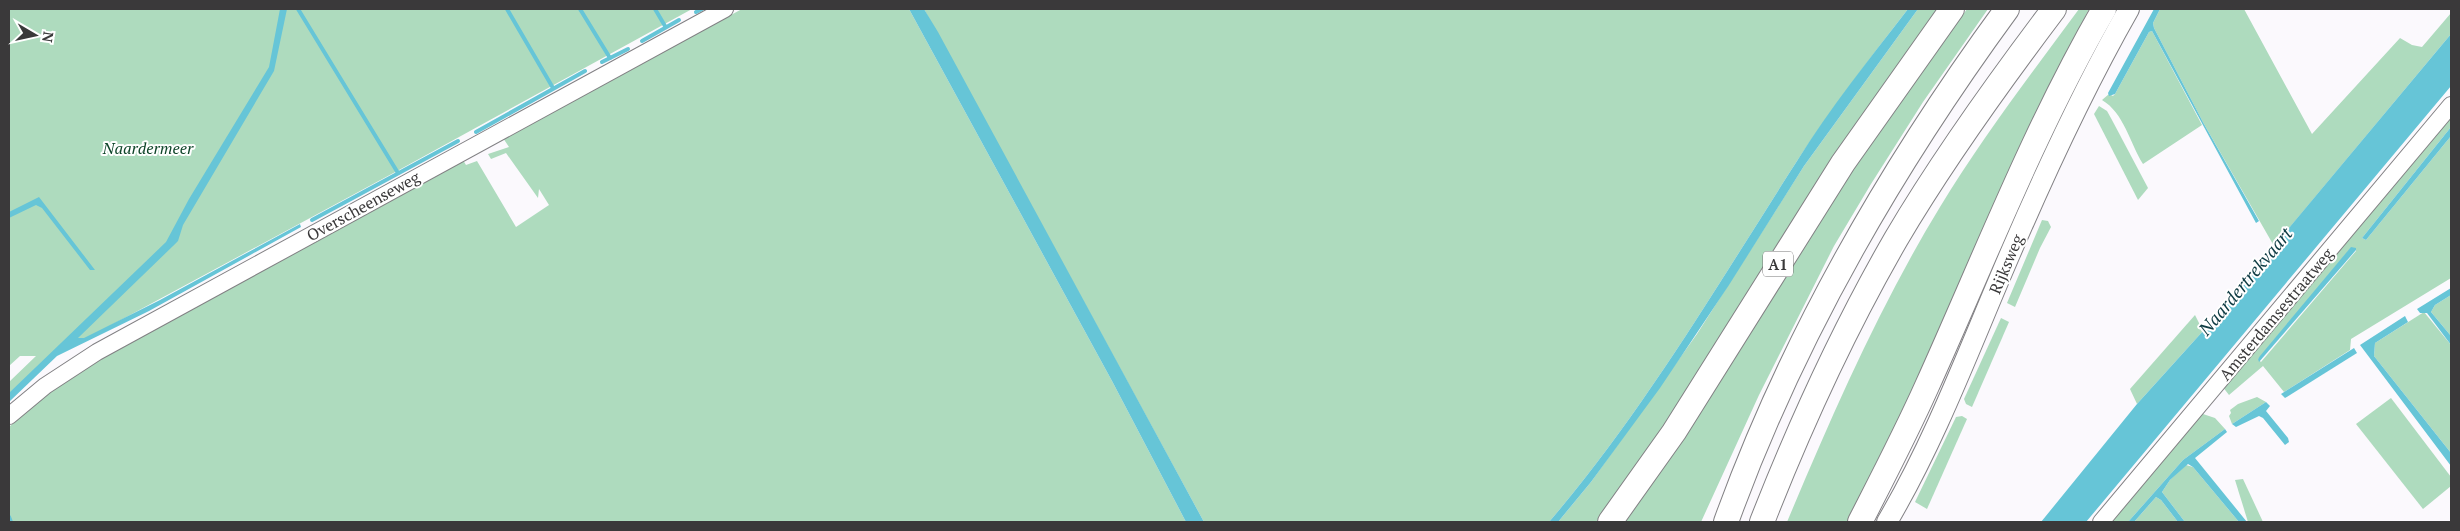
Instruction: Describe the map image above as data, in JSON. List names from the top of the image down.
{
  "streets": {
    "highway": ["A1"],
    "main road": ["Rijksweg"],
    "street": ["Overscheenseweg", "Amsterdamsestraatweg"]
  },
  "water": ["Naardertrekvaart"],
  "parks": ["Naardermeer"],
  "north": "right"
}
